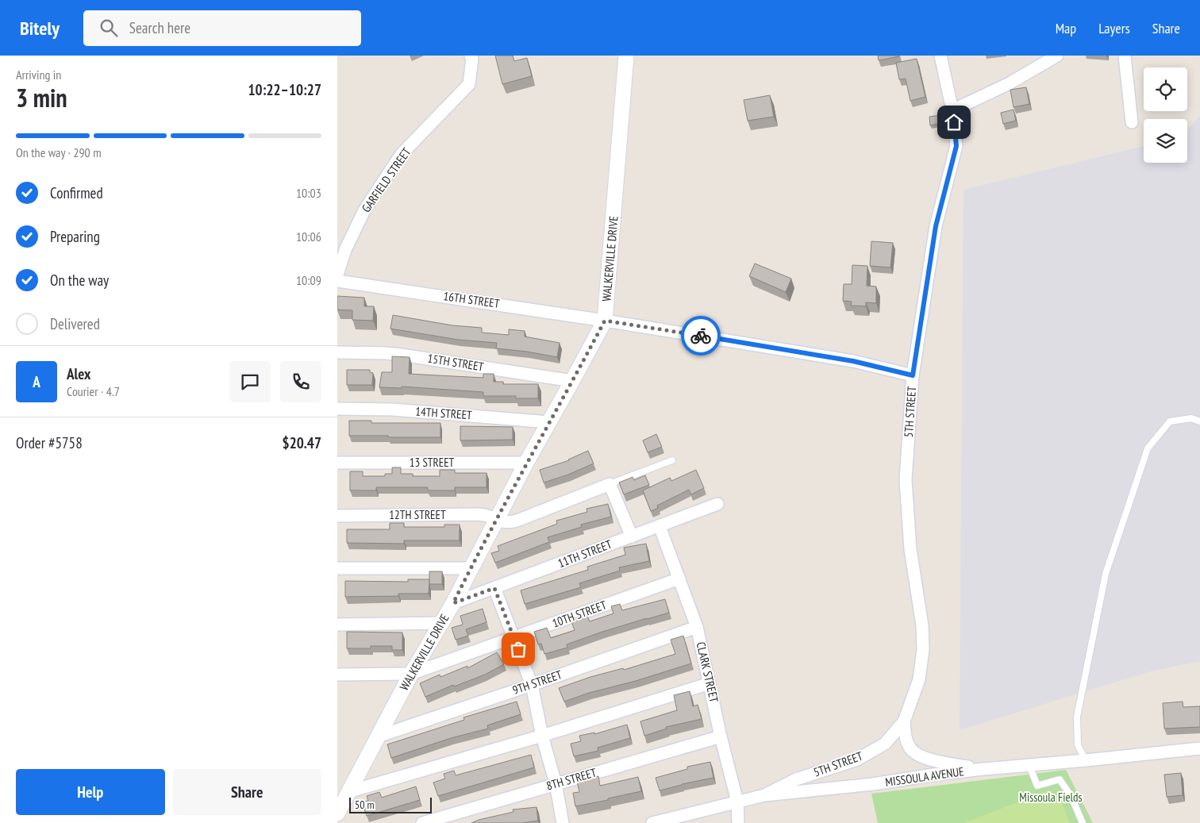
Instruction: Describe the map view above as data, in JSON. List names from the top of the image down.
{
  "streets": {
    "street": [
      "GARFIELD STREET",
      "WALKERVILLE DRIVE",
      "16TH STREET",
      "15TH STREET",
      "5TH STREET",
      "14TH STREET",
      "13 STREET",
      "12TH STREET",
      "11TH STREET",
      "10TH STREET",
      "CLARK STREET",
      "9TH STREET",
      "MISSOULA AVENUE",
      "8TH STREET"
    ]
  },
  "crossings": [
    ["WALKERVILLE DRIVE", "16TH STREET"],
    ["WALKERVILLE DRIVE", "15TH STREET"],
    ["WALKERVILLE DRIVE", "14TH STREET"],
    ["WALKERVILLE DRIVE", "13 STREET"],
    ["WALKERVILLE DRIVE", "12TH STREET"],
    ["WALKERVILLE DRIVE", "11TH STREET"],
    ["WALKERVILLE DRIVE", "10TH STREET"],
    ["WALKERVILLE DRIVE", "9TH STREET"],
    ["16TH STREET", "5TH STREET"],
    ["5TH STREET", "MISSOULA AVENUE"],
    ["11TH STREET", "CLARK STREET"],
    ["10TH STREET", "CLARK STREET"],
    ["CLARK STREET", "9TH STREET"],
    ["CLARK STREET", "MISSOULA AVENUE"],
    ["CLARK STREET", "8TH STREET"]
  ],
  "parks": ["Missoula Fields"],
  "scale_bar": "50 m",
  "page": {
    "header": "Bitely",
    "search": "Search here",
    "nav": ["Map", "Layers", "Share"],
    "heading": ["3 min", "Arriving in", "10:22–10:27"],
    "panel": [
      "Alex",
      "Courier · 4.7",
      "Order #5758",
      "$20.47"
    ],
    "bar": "On the way · 290 m",
    "list": [
      ["Confirmed", "10:03"],
      ["Preparing", "10:06"],
      ["On the way", "10:09"],
      "Delivered"
    ],
    "round": "A",
    "buttons": ["Help", "Share"],
    "scale": "50 m"
  }
}
